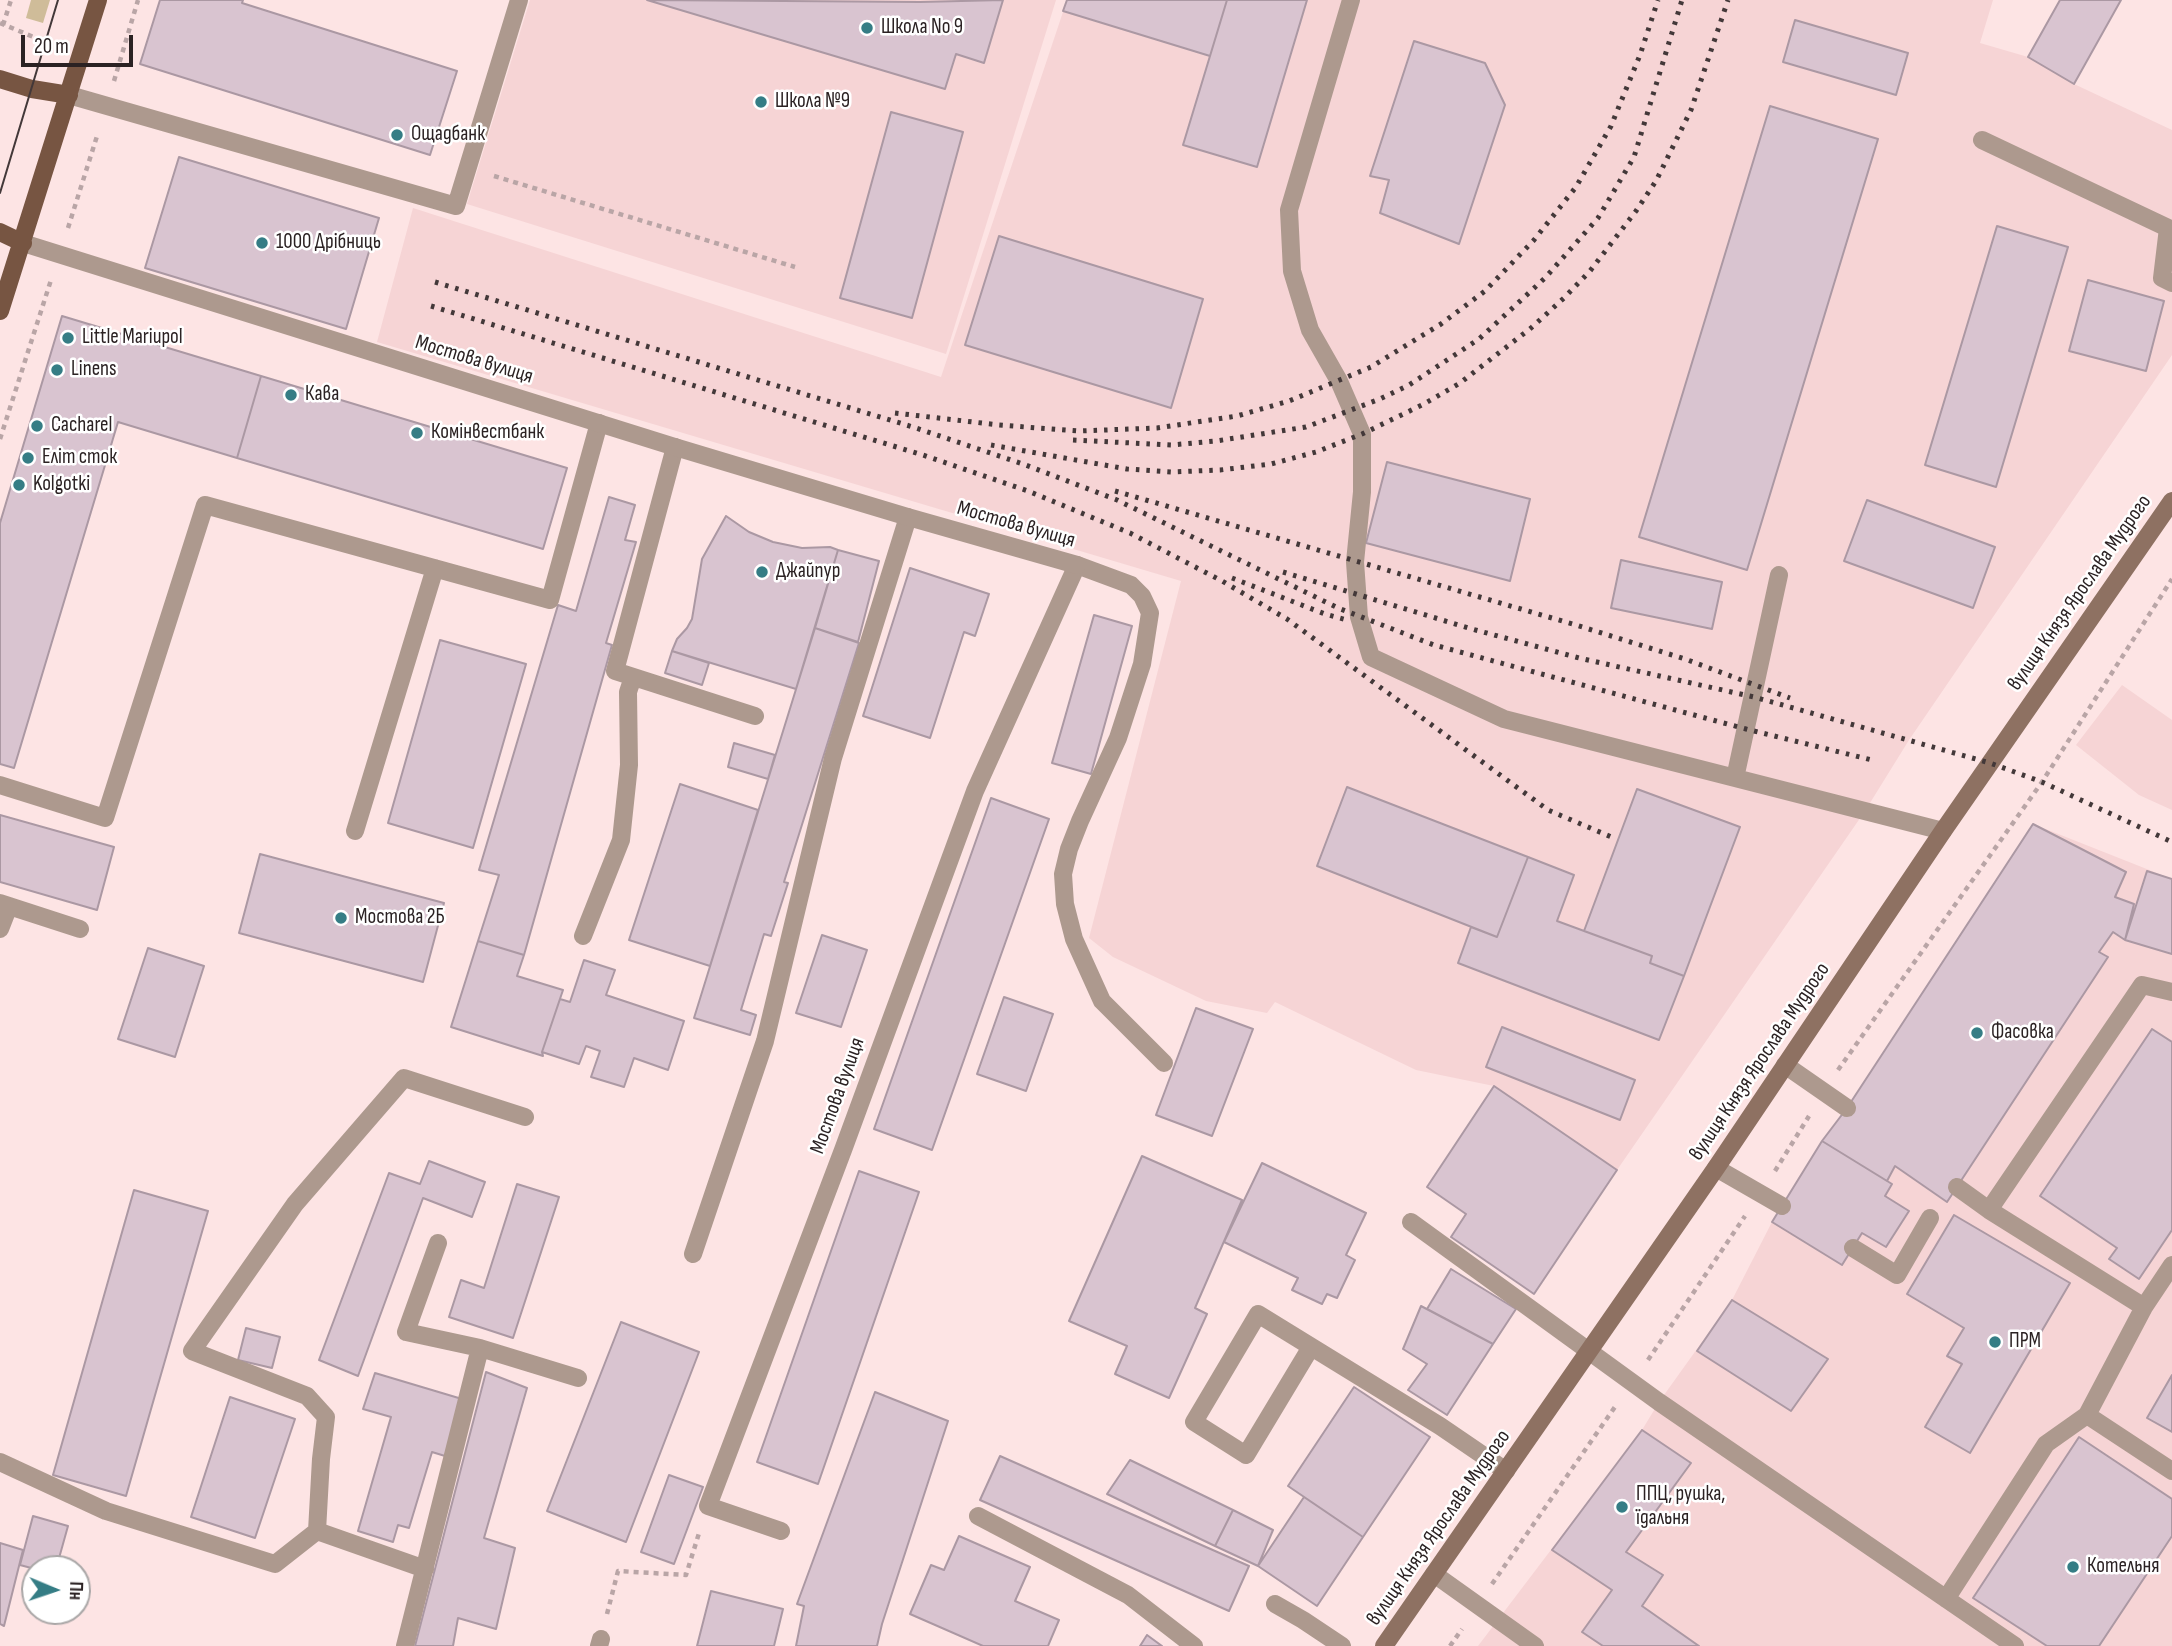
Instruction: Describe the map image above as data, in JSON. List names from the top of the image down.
{
  "streets": {
    "main road": ["вулиця Князя Ярослава Мудрого"],
    "street": ["Мостова вулиця"]
  },
  "places": [
    "Школа No 9",
    "Школа №9",
    "Ощадбанк",
    "1000 Дрібниць",
    "Little Mariupol",
    "Linens",
    "Кава",
    "Cacharel",
    "Комінвестбанк",
    "Еліт сток",
    "Kolgotki",
    "Джайпур",
    "Мостова 2Б",
    "Фасовка",
    "ПРМ",
    "ППЦ, рушка, їдальня",
    "Котельня"
  ],
  "scale_bar": "20 m",
  "north": "right"
}
